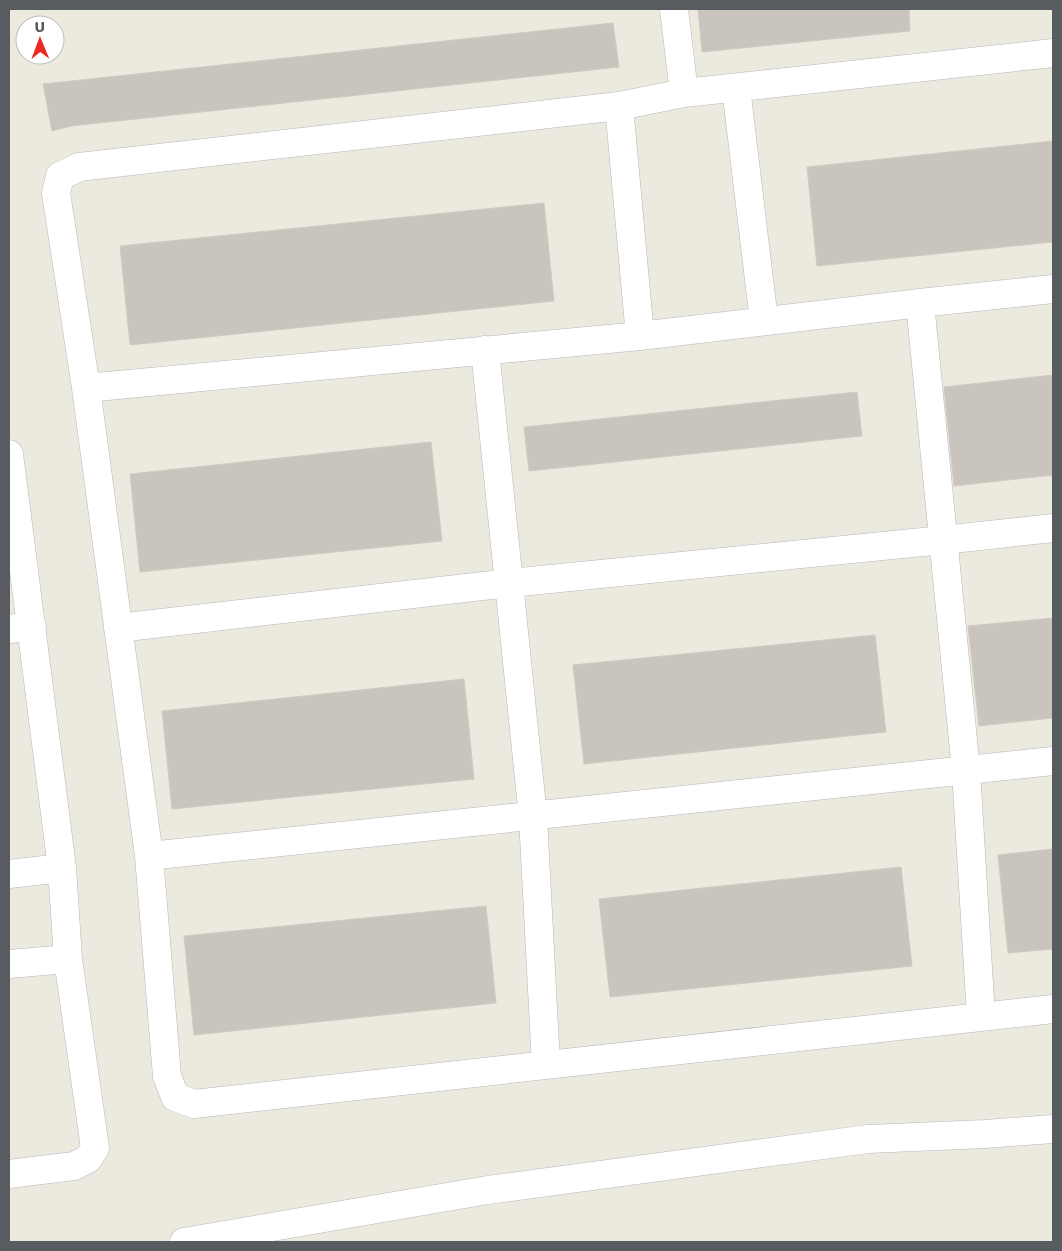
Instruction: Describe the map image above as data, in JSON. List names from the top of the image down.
{
  "north": "top"
}
